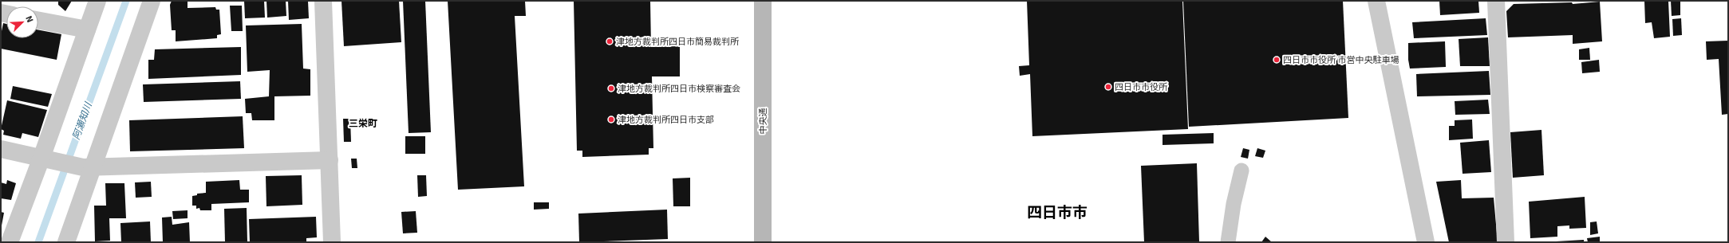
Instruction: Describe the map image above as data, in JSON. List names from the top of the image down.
{
  "streets": {
    "street": ["中央通"]
  },
  "districts": ["三栄町", "四日市市"],
  "water": ["阿瀬知川"],
  "places": [
    "津地方裁判所四日市簡易裁判所",
    "四日市市役所 市営中央駐車場",
    "四日市市役所",
    "津地方裁判所四日市検察審査会",
    "津地方裁判所四日市支部"
  ],
  "north": "top right"
}
